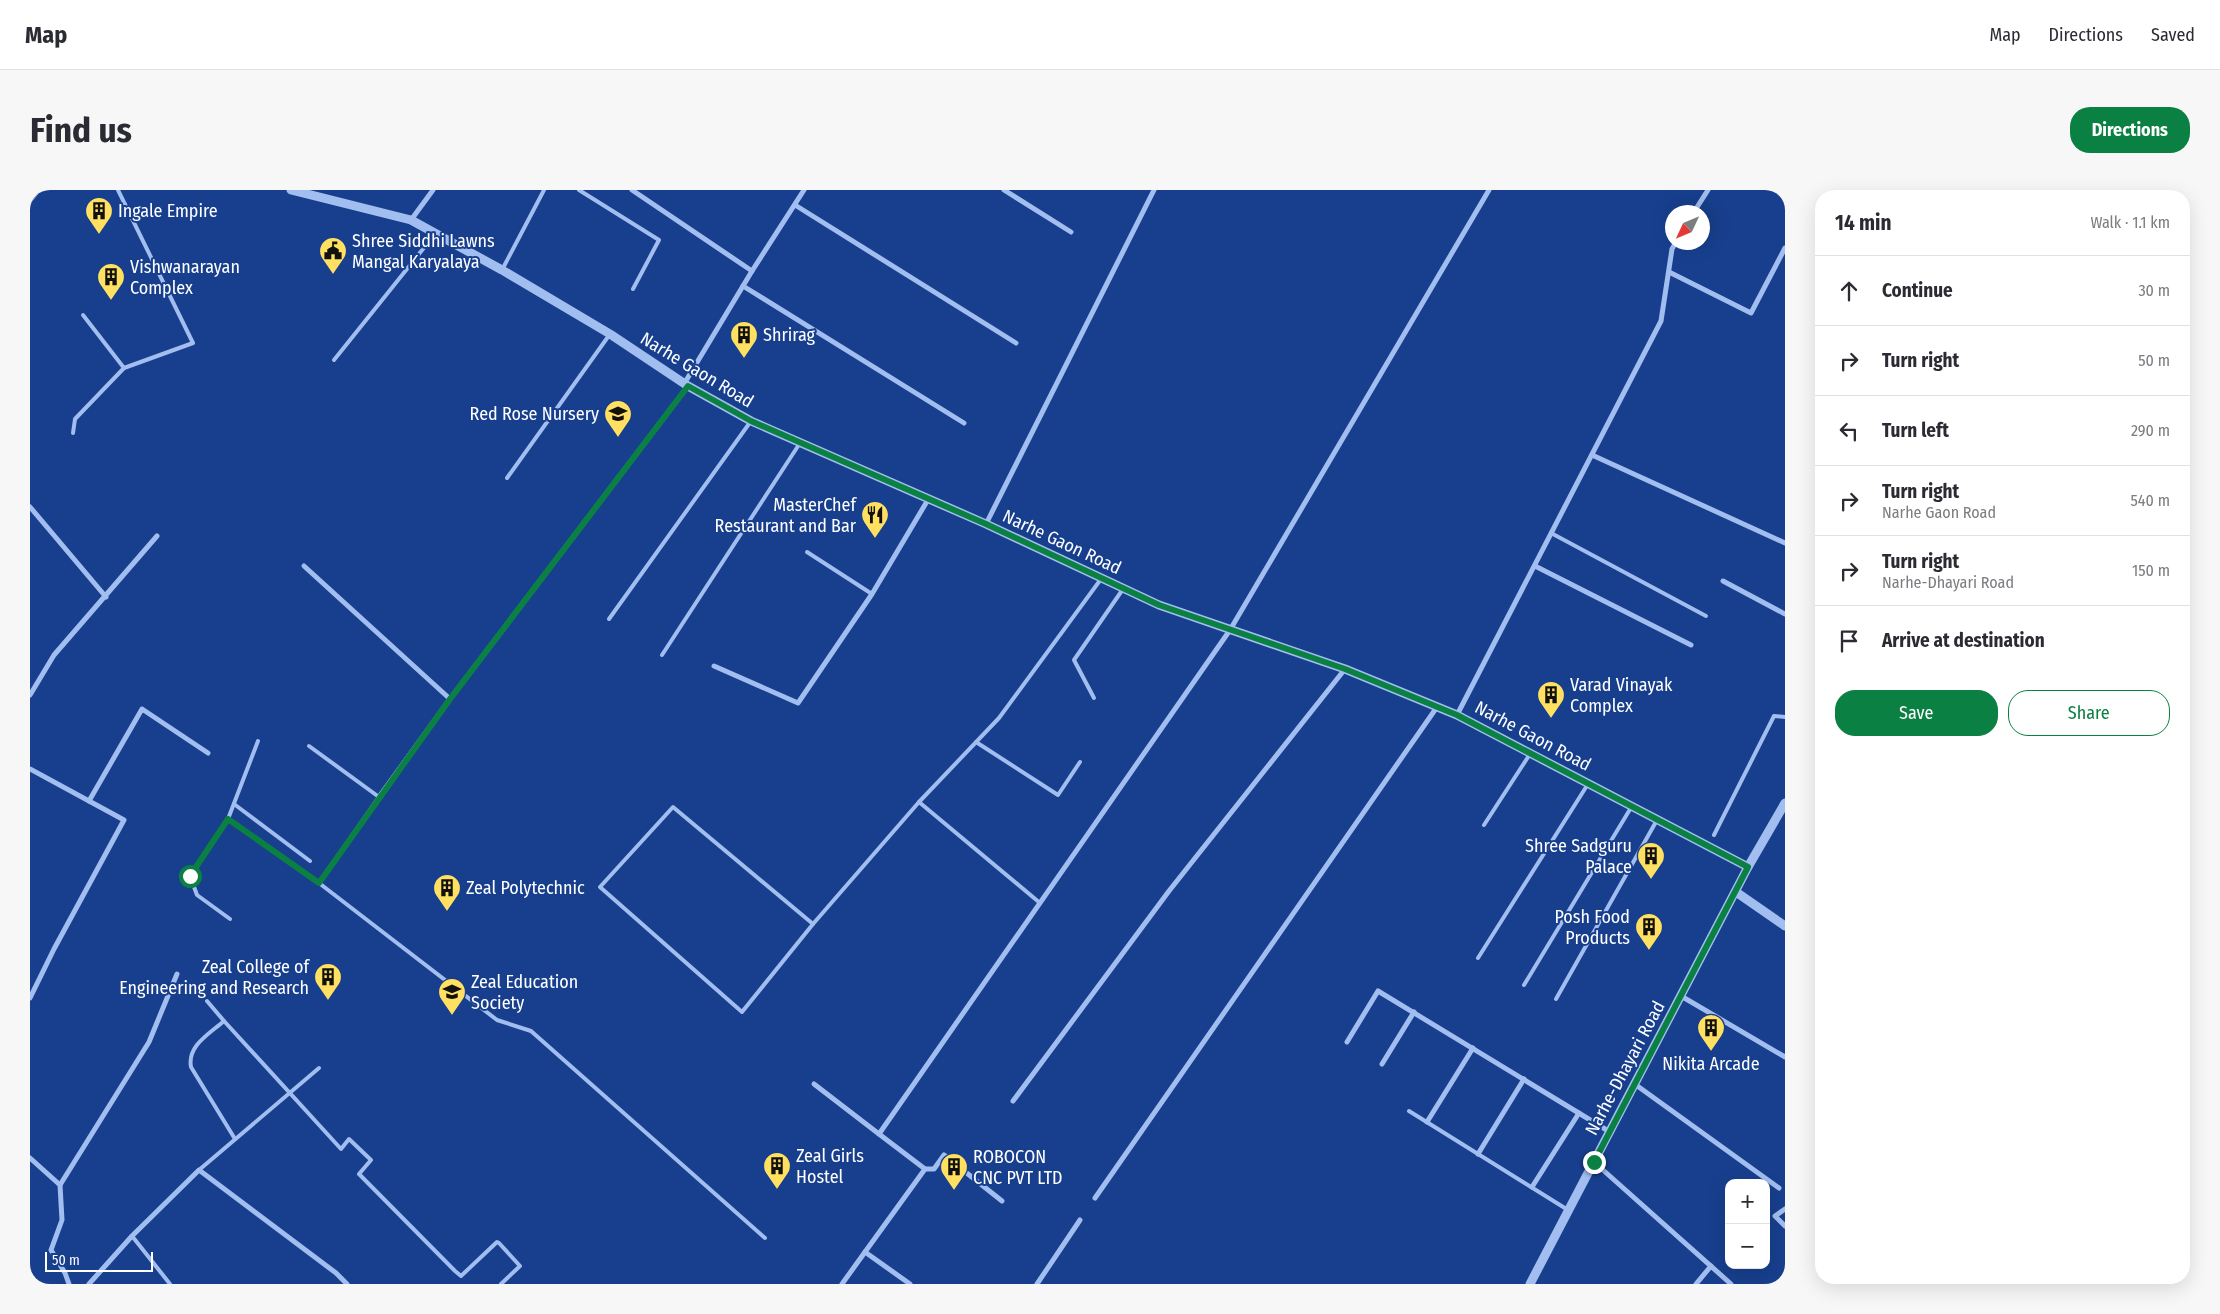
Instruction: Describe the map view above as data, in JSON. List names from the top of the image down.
{
  "streets": {
    "street": ["Narhe Gaon Road", "Narhe-Dhayari Road"]
  },
  "crossings": [
    ["Narhe Gaon Road", "Narhe-Dhayari Road"]
  ],
  "places": {
    "building": [
      "Ingale Empire",
      "Vishwanarayan Complex",
      "Shrirag",
      "Varad Vinayak Complex",
      "Shree Sadguru Palace",
      "Zeal Polytechnic",
      "Posh Food Products",
      "Zeal College of Engineering and Research",
      "Nikita Arcade",
      "Zeal Girls Hostel",
      "ROBOCON CNC PVT LTD"
    ],
    "public building": ["Shree Siddhi Lawns Mangal Karyalaya"],
    "school or university": ["Red Rose Nursery", "Zeal Education Society"],
    "restaurant": ["MasterChef Restaurant and Bar"]
  },
  "scale_bar": "50 m",
  "north": "bottom left",
  "page": {
    "header": "Map",
    "nav": ["Map", "Directions", "Saved"],
    "buttons": [
      "Directions",
      ["Save", "Share"]
    ],
    "title": "Find us",
    "heading": ["14 min", "Walk · 1.1 km"],
    "list": [
      ["Continue", "30 m"],
      ["Turn right", "50 m"],
      ["Turn left", "290 m"],
      ["Turn right", "Narhe Gaon Road", "540 m"],
      ["Turn right", "Narhe-Dhayari Road", "150 m"],
      "Arrive at destination"
    ],
    "map_buttons": ["+", "−"],
    "scale": "50 m"
  }
}
